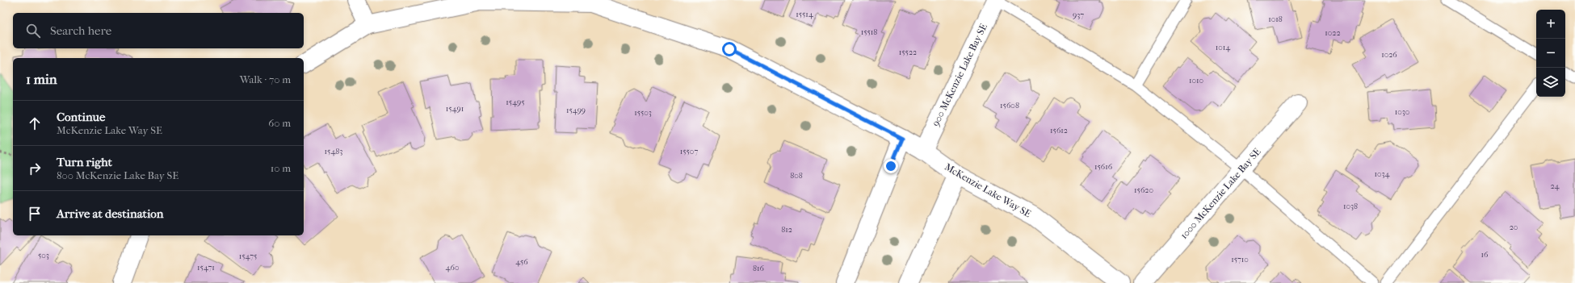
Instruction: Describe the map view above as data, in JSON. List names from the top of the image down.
{
  "streets": {
    "street": ["900 McKenzie Lake Bay SE", "McKenzie Lake Way SE", "1000 McKenzie Lake Bay SE"]
  },
  "crossings": [
    ["900 McKenzie Lake Bay SE", "McKenzie Lake Way SE"]
  ],
  "house_numbers": [
    "15514",
    "937",
    "1018",
    "15518",
    "1022",
    "1014",
    "15522",
    "1026",
    "1010",
    "15495",
    "15608",
    "15491",
    "15499",
    "1030",
    "15503",
    "15612",
    "15483",
    "15507",
    "15616",
    "1034",
    "808",
    "24",
    "15620",
    "1038",
    "20",
    "812",
    "16",
    "503",
    "15475",
    "15710",
    "456",
    "15471",
    "460",
    "816"
  ],
  "page": {
    "map_buttons": ["+", "−"],
    "search": "Search here",
    "heading": ["1 min", "Walk · 70 m"],
    "list": [
      ["Continue", "McKenzie Lake Way SE", "60 m"],
      ["Turn right", "800 McKenzie Lake Bay SE", "10 m"],
      "Arrive at destination"
    ]
  }
}
